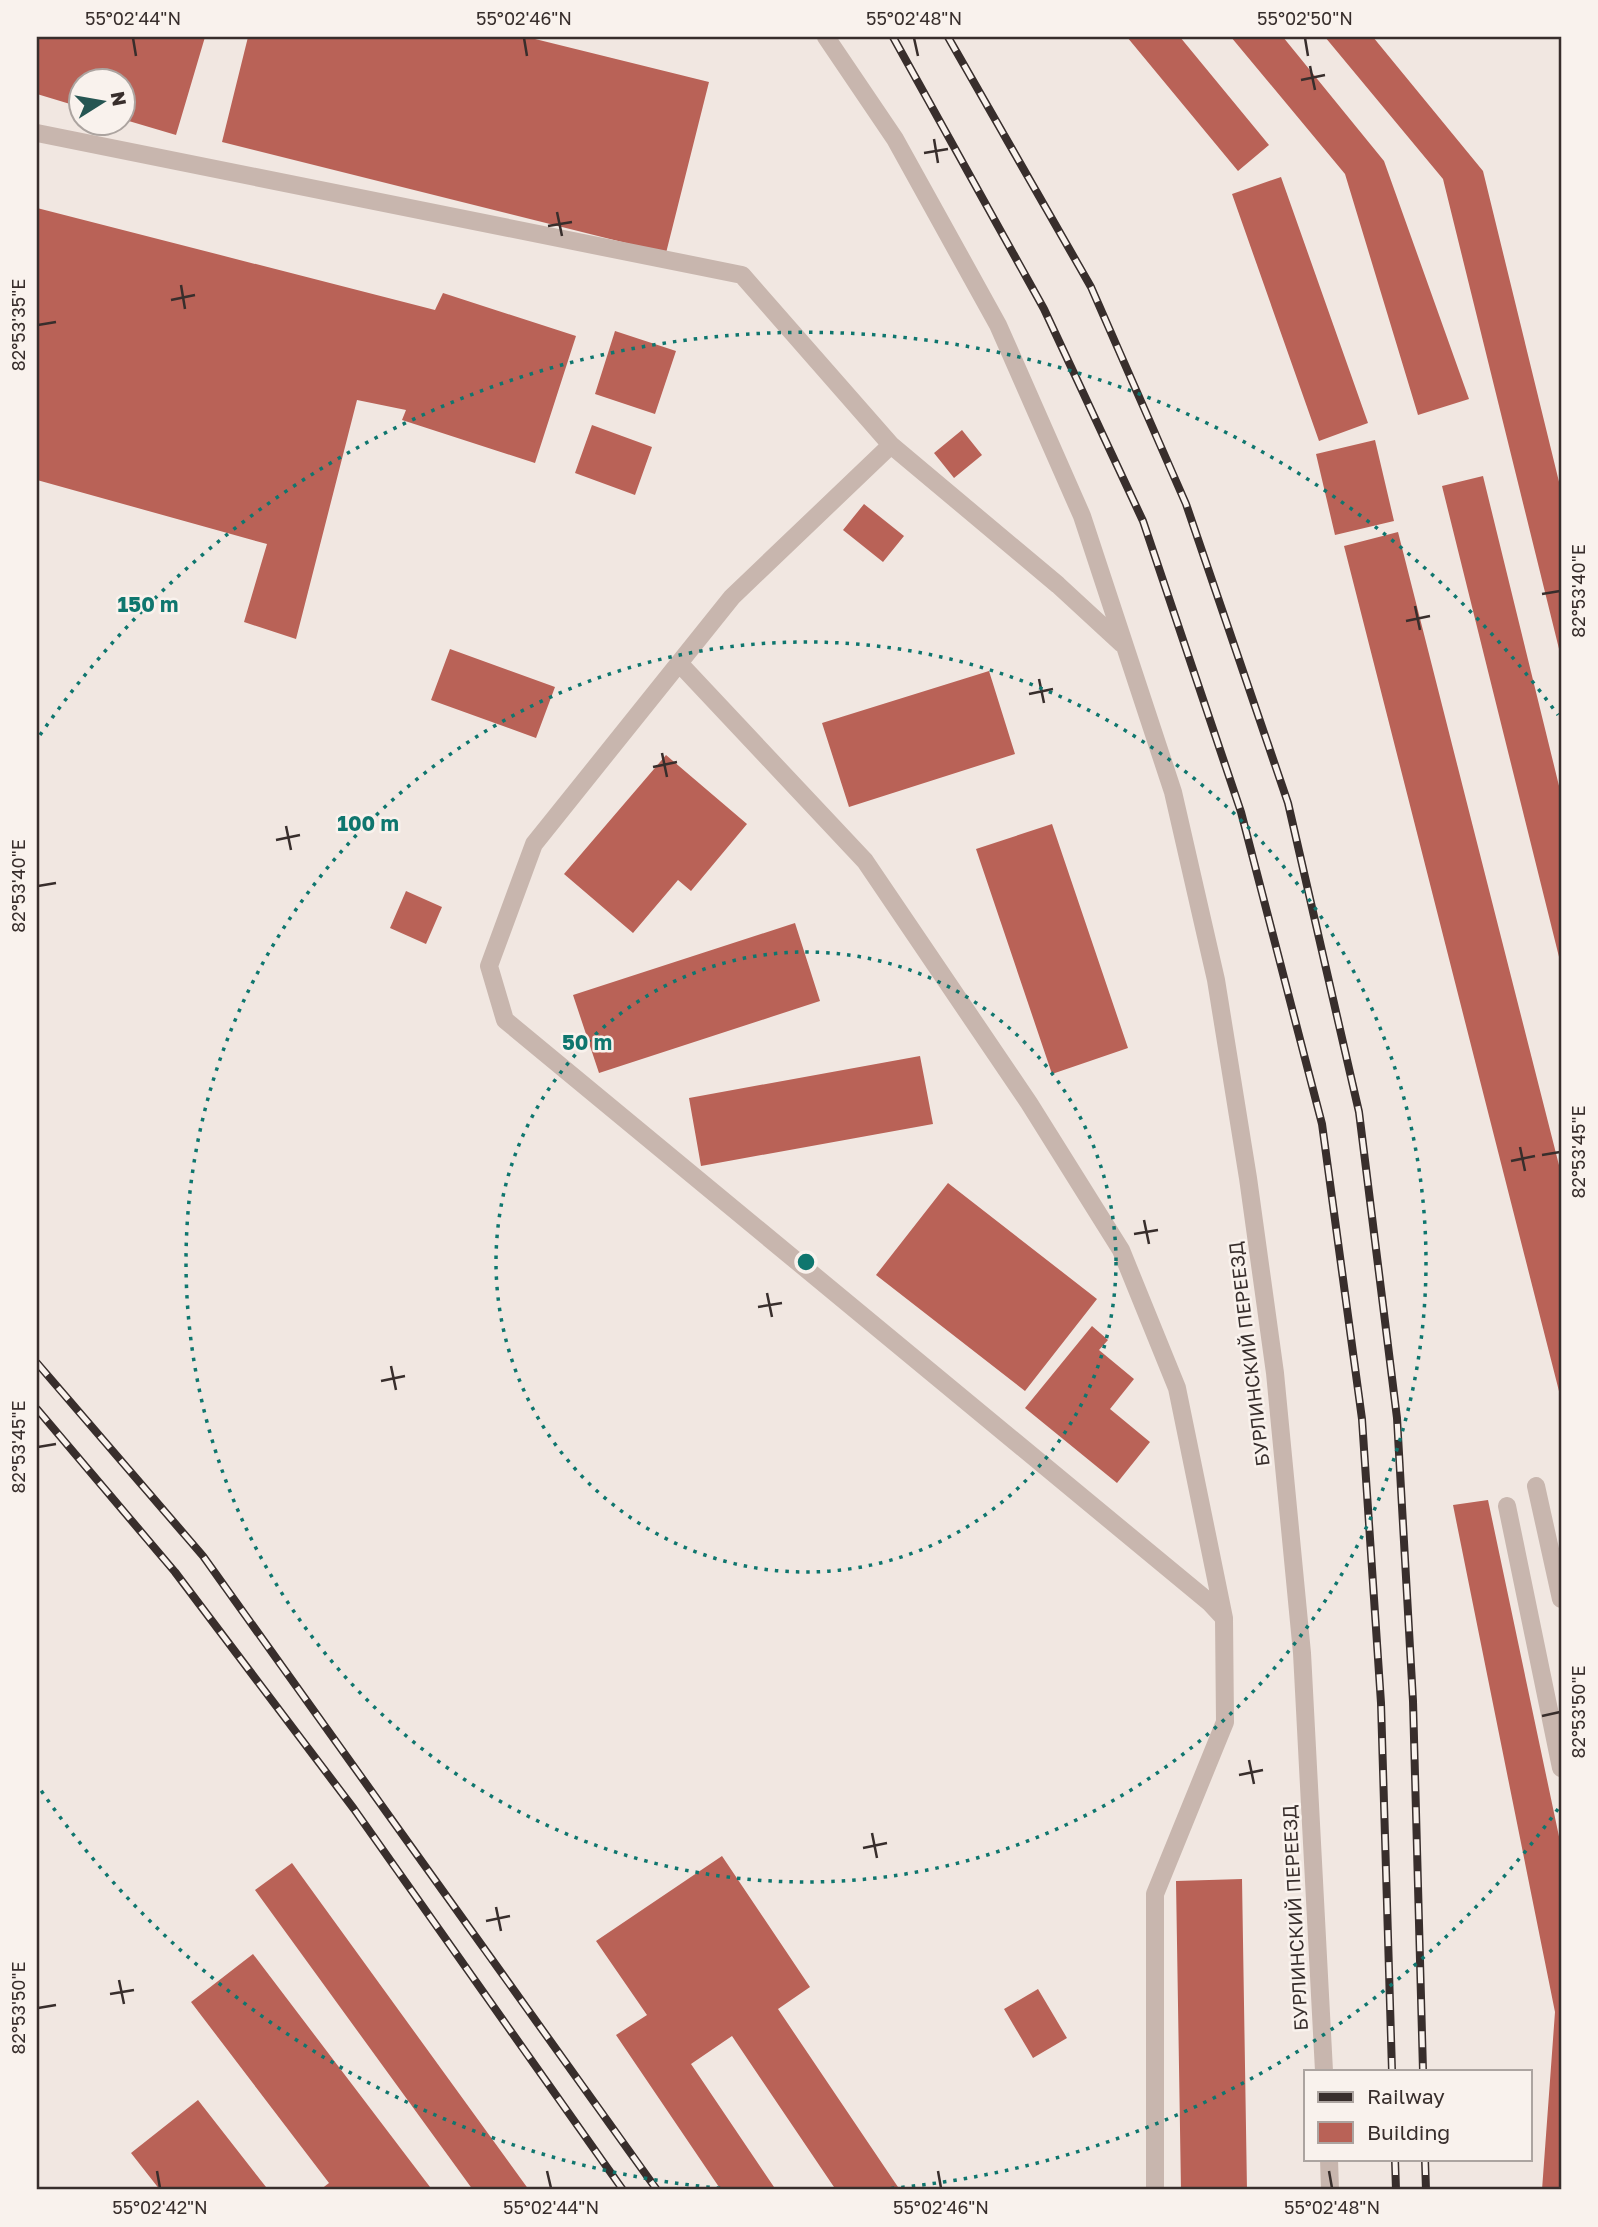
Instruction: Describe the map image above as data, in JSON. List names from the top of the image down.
{
  "streets": {
    "lane": ["БУРЛИНСКИЙ ПЕРЕЕЗД"]
  },
  "legend": ["Railway", "Building"],
  "north": "right",
  "coordinates": [
    "55°02'44\"N",
    "55°02'46\"N",
    "55°02'48\"N",
    "55°02'50\"N",
    "82°53'35\"E",
    "82°53'40\"E",
    "82°53'45\"E",
    "82°53'50\"E",
    "55°02'42\"N"
  ],
  "rings": ["150 m", "100 m", "50 m"]
}
